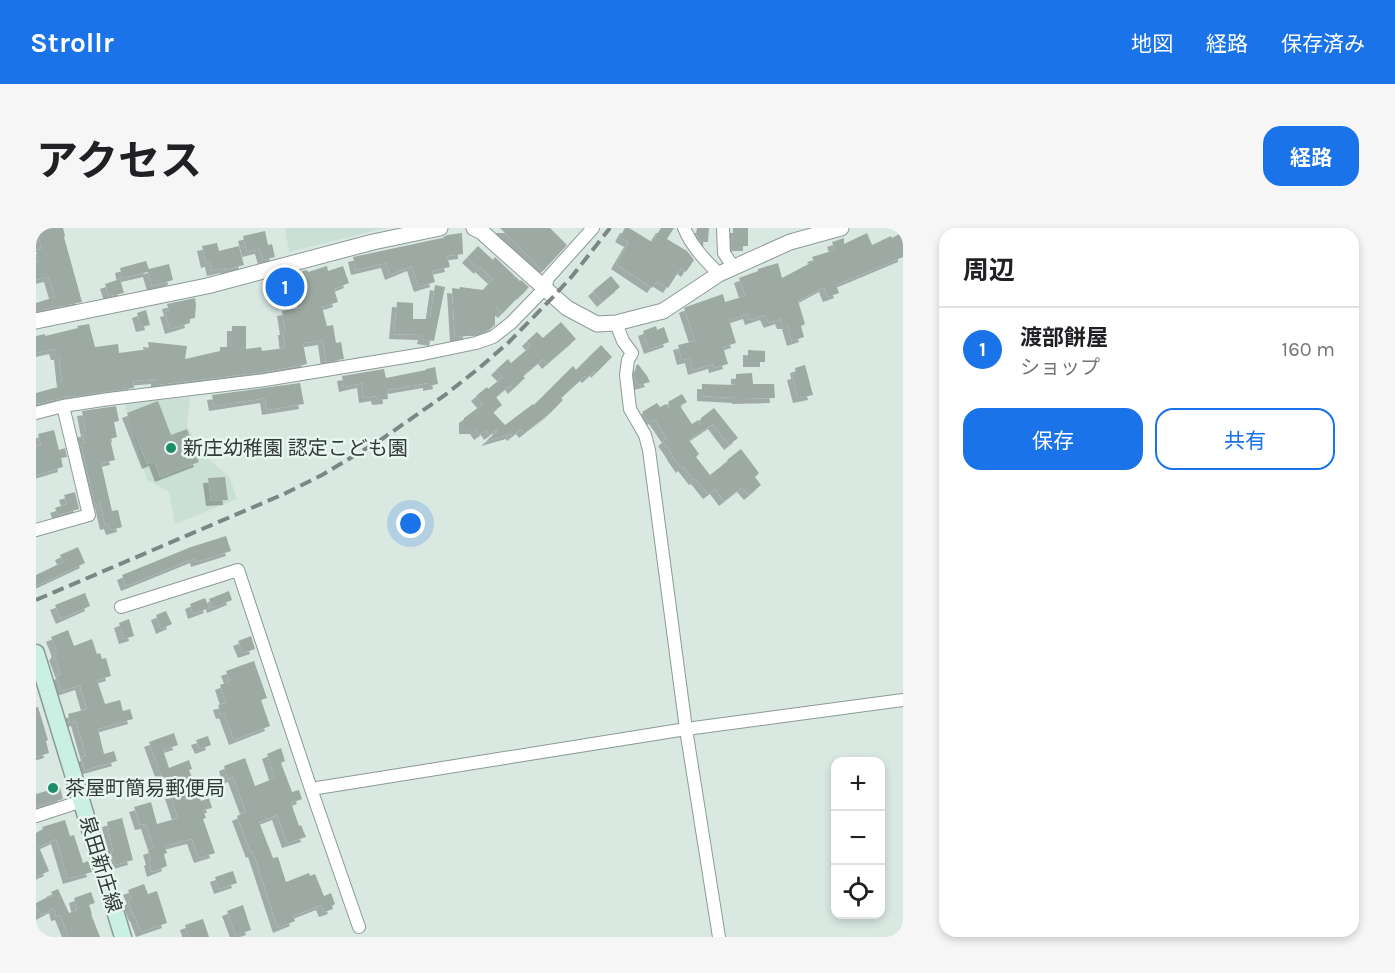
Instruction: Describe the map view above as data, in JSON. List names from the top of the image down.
{
  "streets": {
    "main road": ["泉田新庄線"]
  },
  "places": ["新庄幼稚園 認定こども園", "茶屋町簡易郵便局"],
  "page": {
    "header": "Strollr",
    "nav": ["地図", "経路", "保存済み"],
    "title": "アクセス",
    "buttons": [
      "経路",
      ["保存", "共有"]
    ],
    "heading": "周辺",
    "pins": "1",
    "list": [
      {
        "mark": "1",
        "name": "渡部餅屋",
        "note": "ショップ",
        "value": "160 m"
      }
    ],
    "map_buttons": ["+", "−"]
  }
}
